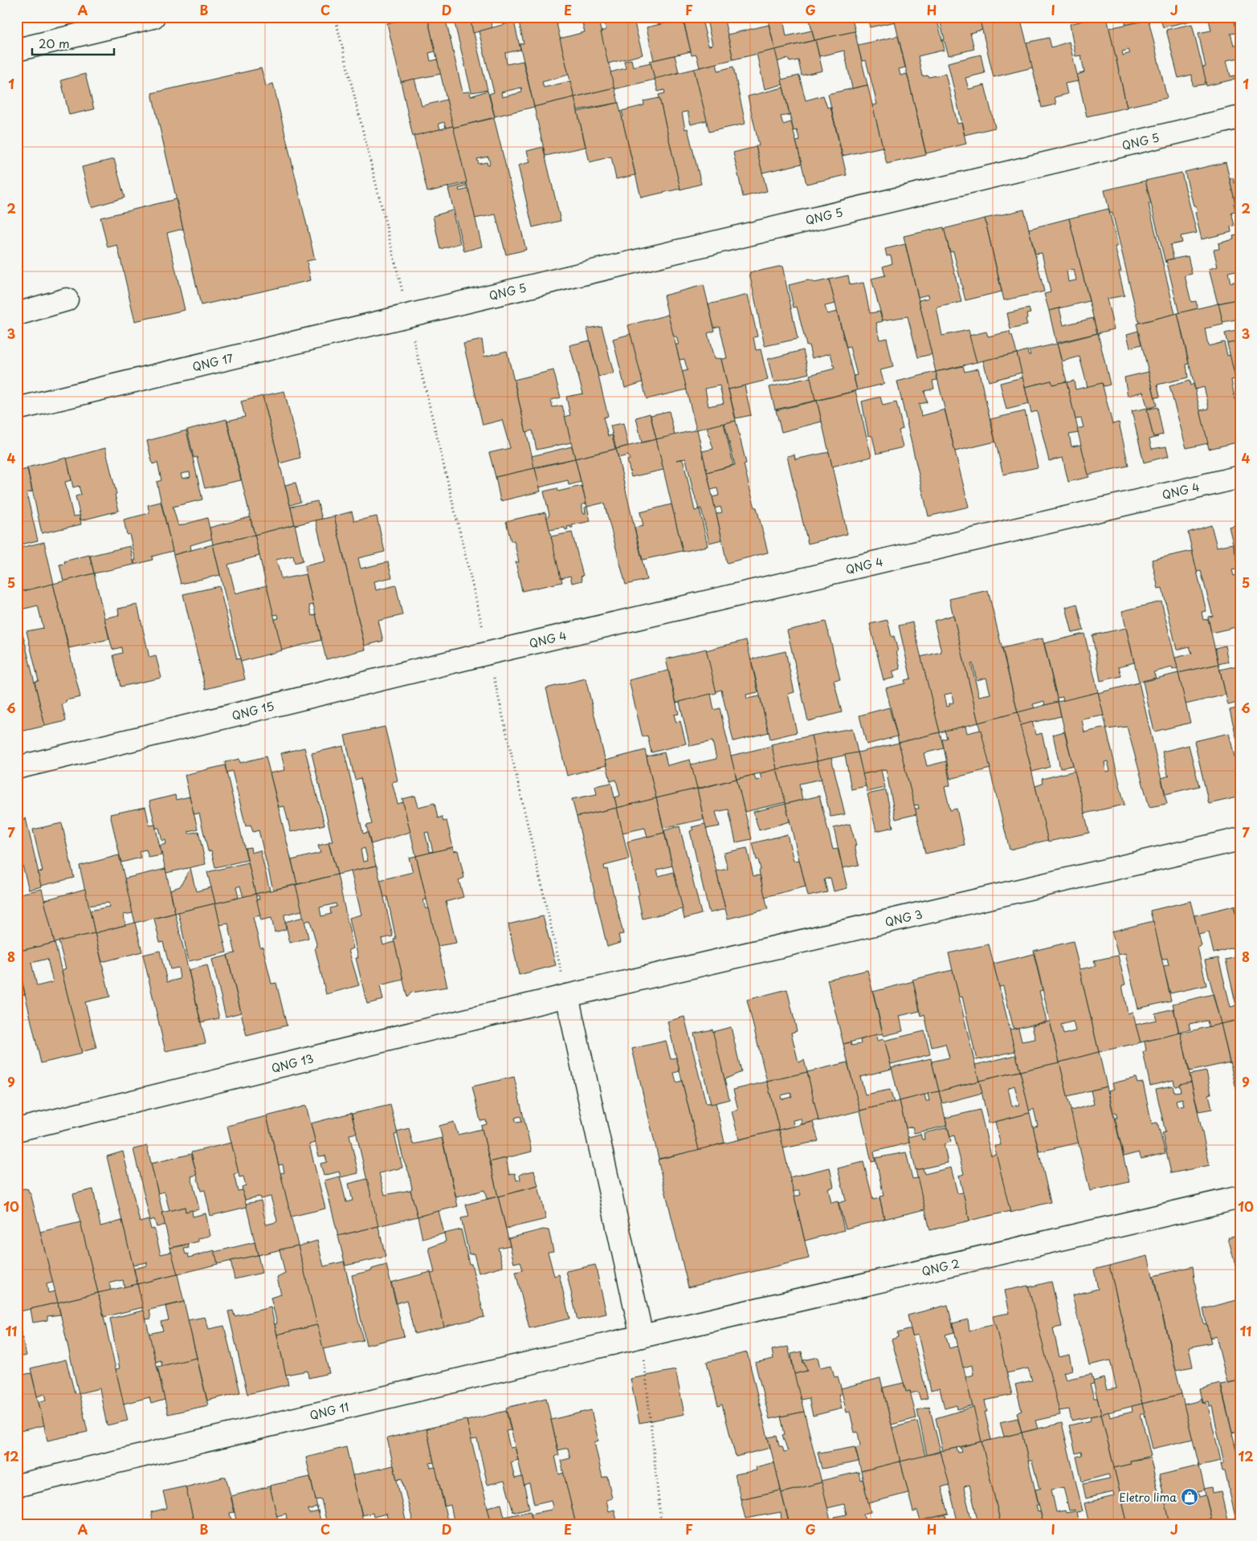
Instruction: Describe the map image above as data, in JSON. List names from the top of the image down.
{
  "streets": {
    "street": [
      "QNG 5",
      "QNG 17",
      "QNG 4",
      "QNG 15",
      "QNG 3",
      "QNG 13",
      "QNG 2",
      "QNG 11"
    ]
  },
  "crossings": [
    ["QNG 5", "QNG 17"],
    ["QNG 4", "QNG 15"],
    ["QNG 3", "QNG 13"],
    ["QNG 2", "QNG 11"]
  ],
  "places": {
    "shop": ["Eletro lima"]
  },
  "scale_bar": "20 m",
  "grid": {
    "columns": [
      "A",
      "B",
      "C",
      "D",
      "E",
      "F",
      "G",
      "H",
      "I",
      "J"
    ],
    "rows": [
      "1",
      "2",
      "3",
      "4",
      "5",
      "6",
      "7",
      "8",
      "9",
      "10",
      "11",
      "12"
    ]
  }
}
